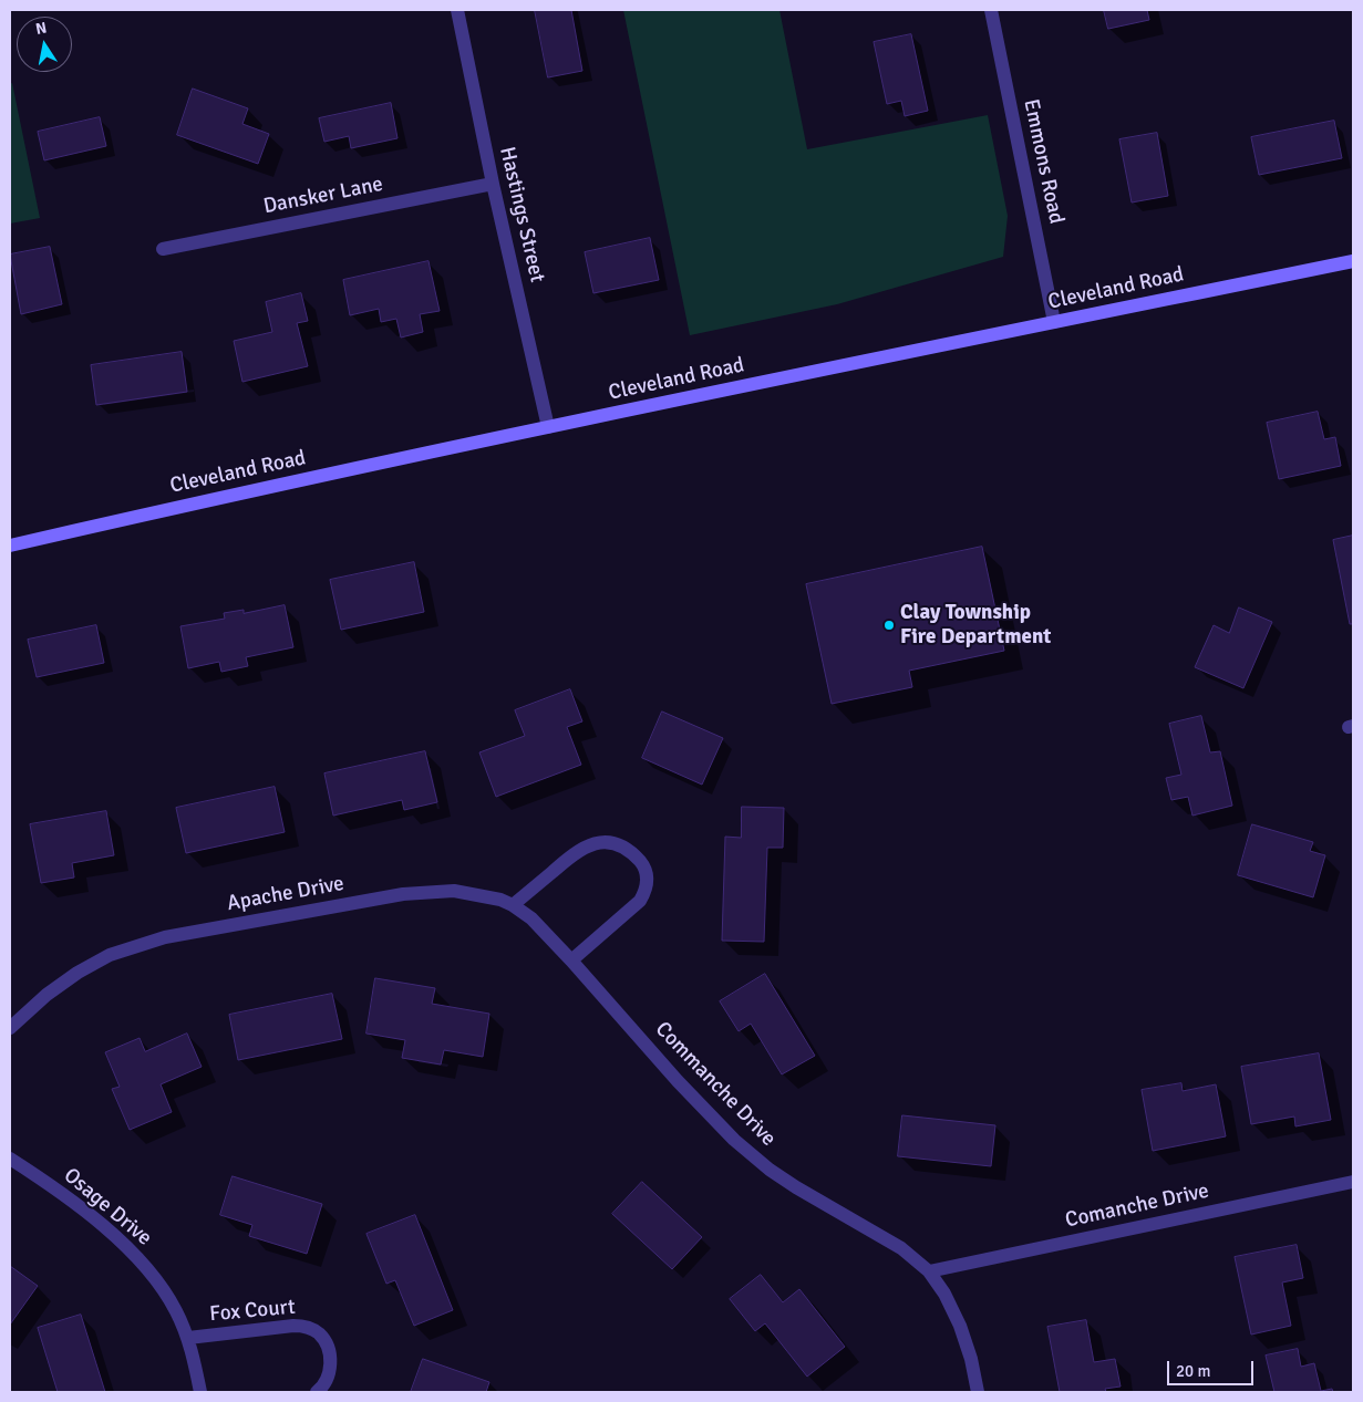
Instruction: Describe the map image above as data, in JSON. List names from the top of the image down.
{
  "streets": {
    "main road": ["Cleveland Road"],
    "street": [
      "Emmons Road",
      "Dansker Lane",
      "Hastings Street",
      "Apache Drive",
      "Commanche Drive",
      "Comanche Drive",
      "Osage Drive",
      "Fox Court"
    ]
  },
  "crossings": [
    ["Emmons Road", "Cleveland Road"],
    ["Dansker Lane", "Hastings Street"],
    ["Hastings Street", "Cleveland Road"],
    ["Apache Drive", "Commanche Drive"],
    ["Commanche Drive", "Comanche Drive"],
    ["Osage Drive", "Fox Court"]
  ],
  "places": ["Clay Township Fire Department"],
  "scale_bar": "20 m",
  "north": "top"
}
